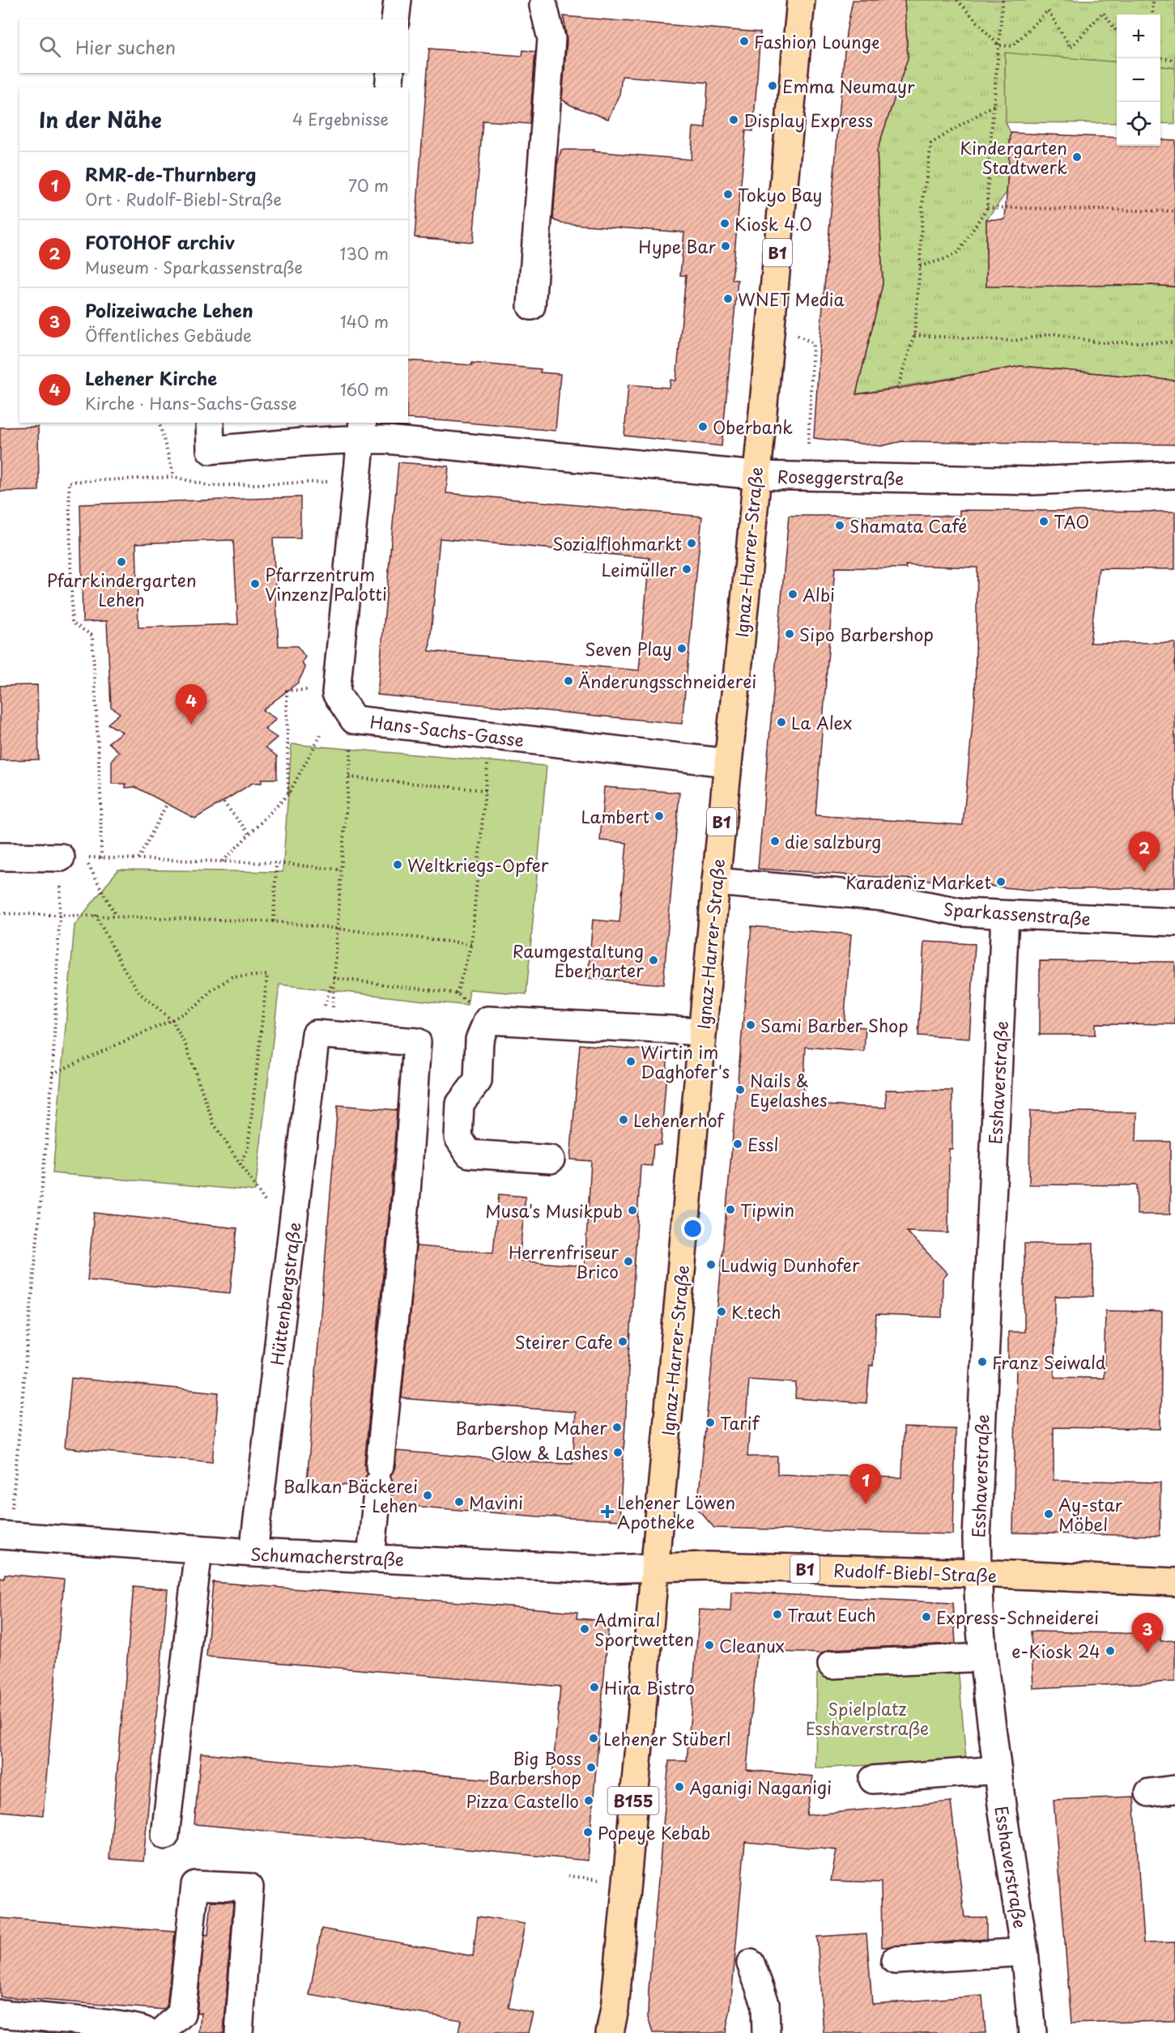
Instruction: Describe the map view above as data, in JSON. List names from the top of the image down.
{
  "streets": {
    "main road": [
      "B1",
      "Ignaz-Harrer-Straße",
      "Rudolf-Biebl-Straße",
      "B155"
    ],
    "street": [
      "Roseggerstraße",
      "Hans-Sachs-Gasse",
      "Sparkassenstraße",
      "Esshaverstraße",
      "Hüttenbergstraße",
      "Schumacherstraße"
    ]
  },
  "crossings": [
    ["Roseggerstraße", "Ignaz-Harrer-Straße"],
    ["Roseggerstraße", "Hans-Sachs-Gasse"],
    ["Ignaz-Harrer-Straße", "Hans-Sachs-Gasse"],
    ["Ignaz-Harrer-Straße", "Sparkassenstraße"],
    ["Ignaz-Harrer-Straße", "Schumacherstraße"],
    ["Ignaz-Harrer-Straße", "Rudolf-Biebl-Straße"],
    ["Sparkassenstraße", "Esshaverstraße"],
    ["Esshaverstraße", "Rudolf-Biebl-Straße"],
    ["Hüttenbergstraße", "Schumacherstraße"],
    ["Schumacherstraße", "Rudolf-Biebl-Straße"]
  ],
  "parks": ["Spielplatz Esshaverstraße"],
  "places": {
    "other": [
      "Fashion Lounge",
      "Emma Neumayr",
      "Display Express",
      "Kindergarten Stadtwerk",
      "Tokyo Bay",
      "Kiosk 4.0",
      "Hype Bar",
      "WNET Media",
      "Oberbank",
      "TAO",
      "Shamata Café",
      "Sozialflohmarkt",
      "Pfarrkindergarten Lehen",
      "Leimüller",
      "Pfarrzentrum Vinzenz Palotti",
      "Albi",
      "Sipo Barbershop",
      "Seven Play",
      "Änderungsschneiderei",
      "La Alex",
      "Lambert",
      "die salzburg",
      "Weltkriegs-Opfer",
      "Karadeniz Market",
      "Raumgestaltung Eberharter",
      "Sami Barber Shop",
      "Wirtin im Daghofer's",
      "Nails & Eyelashes",
      "Lehenerhof",
      "Essl",
      "Tipwin",
      "Musa's Musikpub",
      "Herrenfriseur Brico",
      "Ludwig Dunhofer",
      "K.tech",
      "Steirer Cafe",
      "Franz Seiwald",
      "Tarif",
      "Barbershop Maher",
      "Glow & Lashes",
      "Balkan Bäckerei - Lehen",
      "Mavini",
      "Ay-star Möbel",
      "Traut Euch",
      "Express-Schneiderei",
      "Admiral Sportwetten",
      "Cleanux",
      "e-Kiosk 24",
      "Hira Bistro",
      "Lehener Stüberl",
      "Big Boss Barbershop",
      "Aganigi Naganigi",
      "Pizza Castello",
      "Popeye Kebab"
    ],
    "health": ["Lehener Löwen Apotheke"]
  },
  "page": {
    "map_buttons": ["+", "−"],
    "search": "Hier suchen",
    "heading": ["In der Nähe", "4 Ergebnisse"],
    "list": [
      {
        "mark": "1",
        "name": "RMR-de-Thurnberg",
        "note": "Ort · Rudolf-Biebl-Straße",
        "value": "70 m"
      },
      {
        "mark": "2",
        "name": "FOTOHOF archiv",
        "note": "Museum · Sparkassenstraße",
        "value": "130 m"
      },
      {
        "mark": "3",
        "name": "Polizeiwache Lehen",
        "note": "Öffentliches Gebäude",
        "value": "140 m"
      },
      {
        "mark": "4",
        "name": "Lehener Kirche",
        "note": "Kirche · Hans-Sachs-Gasse",
        "value": "160 m"
      }
    ],
    "pins": [
      "4",
      "2",
      "1",
      "3"
    ]
  }
}
